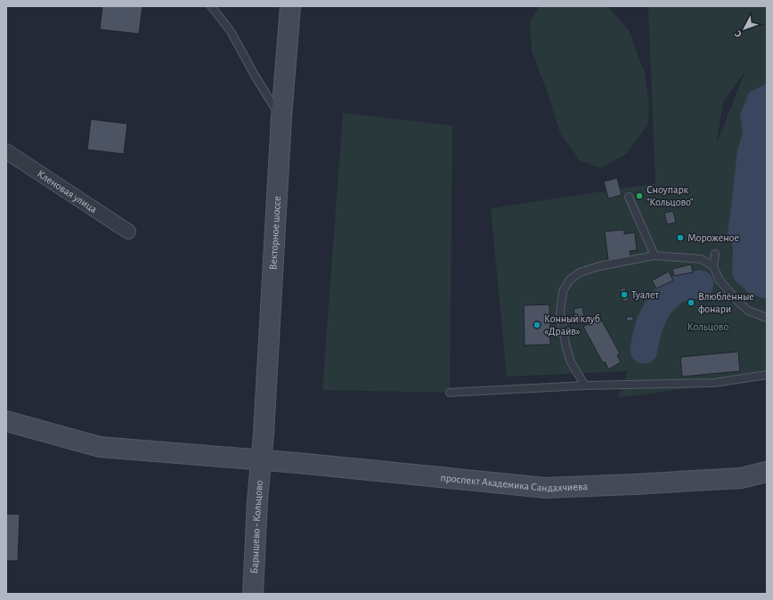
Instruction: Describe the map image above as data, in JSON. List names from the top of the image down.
{
  "streets": {
    "main road": ["Векторное шоссе", "проспект Академика Сандахчиева", "Барышево - Кольцово"],
    "street": ["Кленовая улица"]
  },
  "crossings": [
    ["Векторное шоссе", "проспект Академика Сандахчиева"],
    ["Векторное шоссе", "Барышево - Кольцово"],
    ["проспект Академика Сандахчиева", "Барышево - Кольцово"]
  ],
  "parks": ["Кольцово"],
  "places": [
    "Сноупарк \"Кольцово\"",
    "Мороженое",
    "Туалет",
    "Влюблённые фонари",
    "Конный клуб «Драйв»"
  ],
  "north": "bottom left"
}
